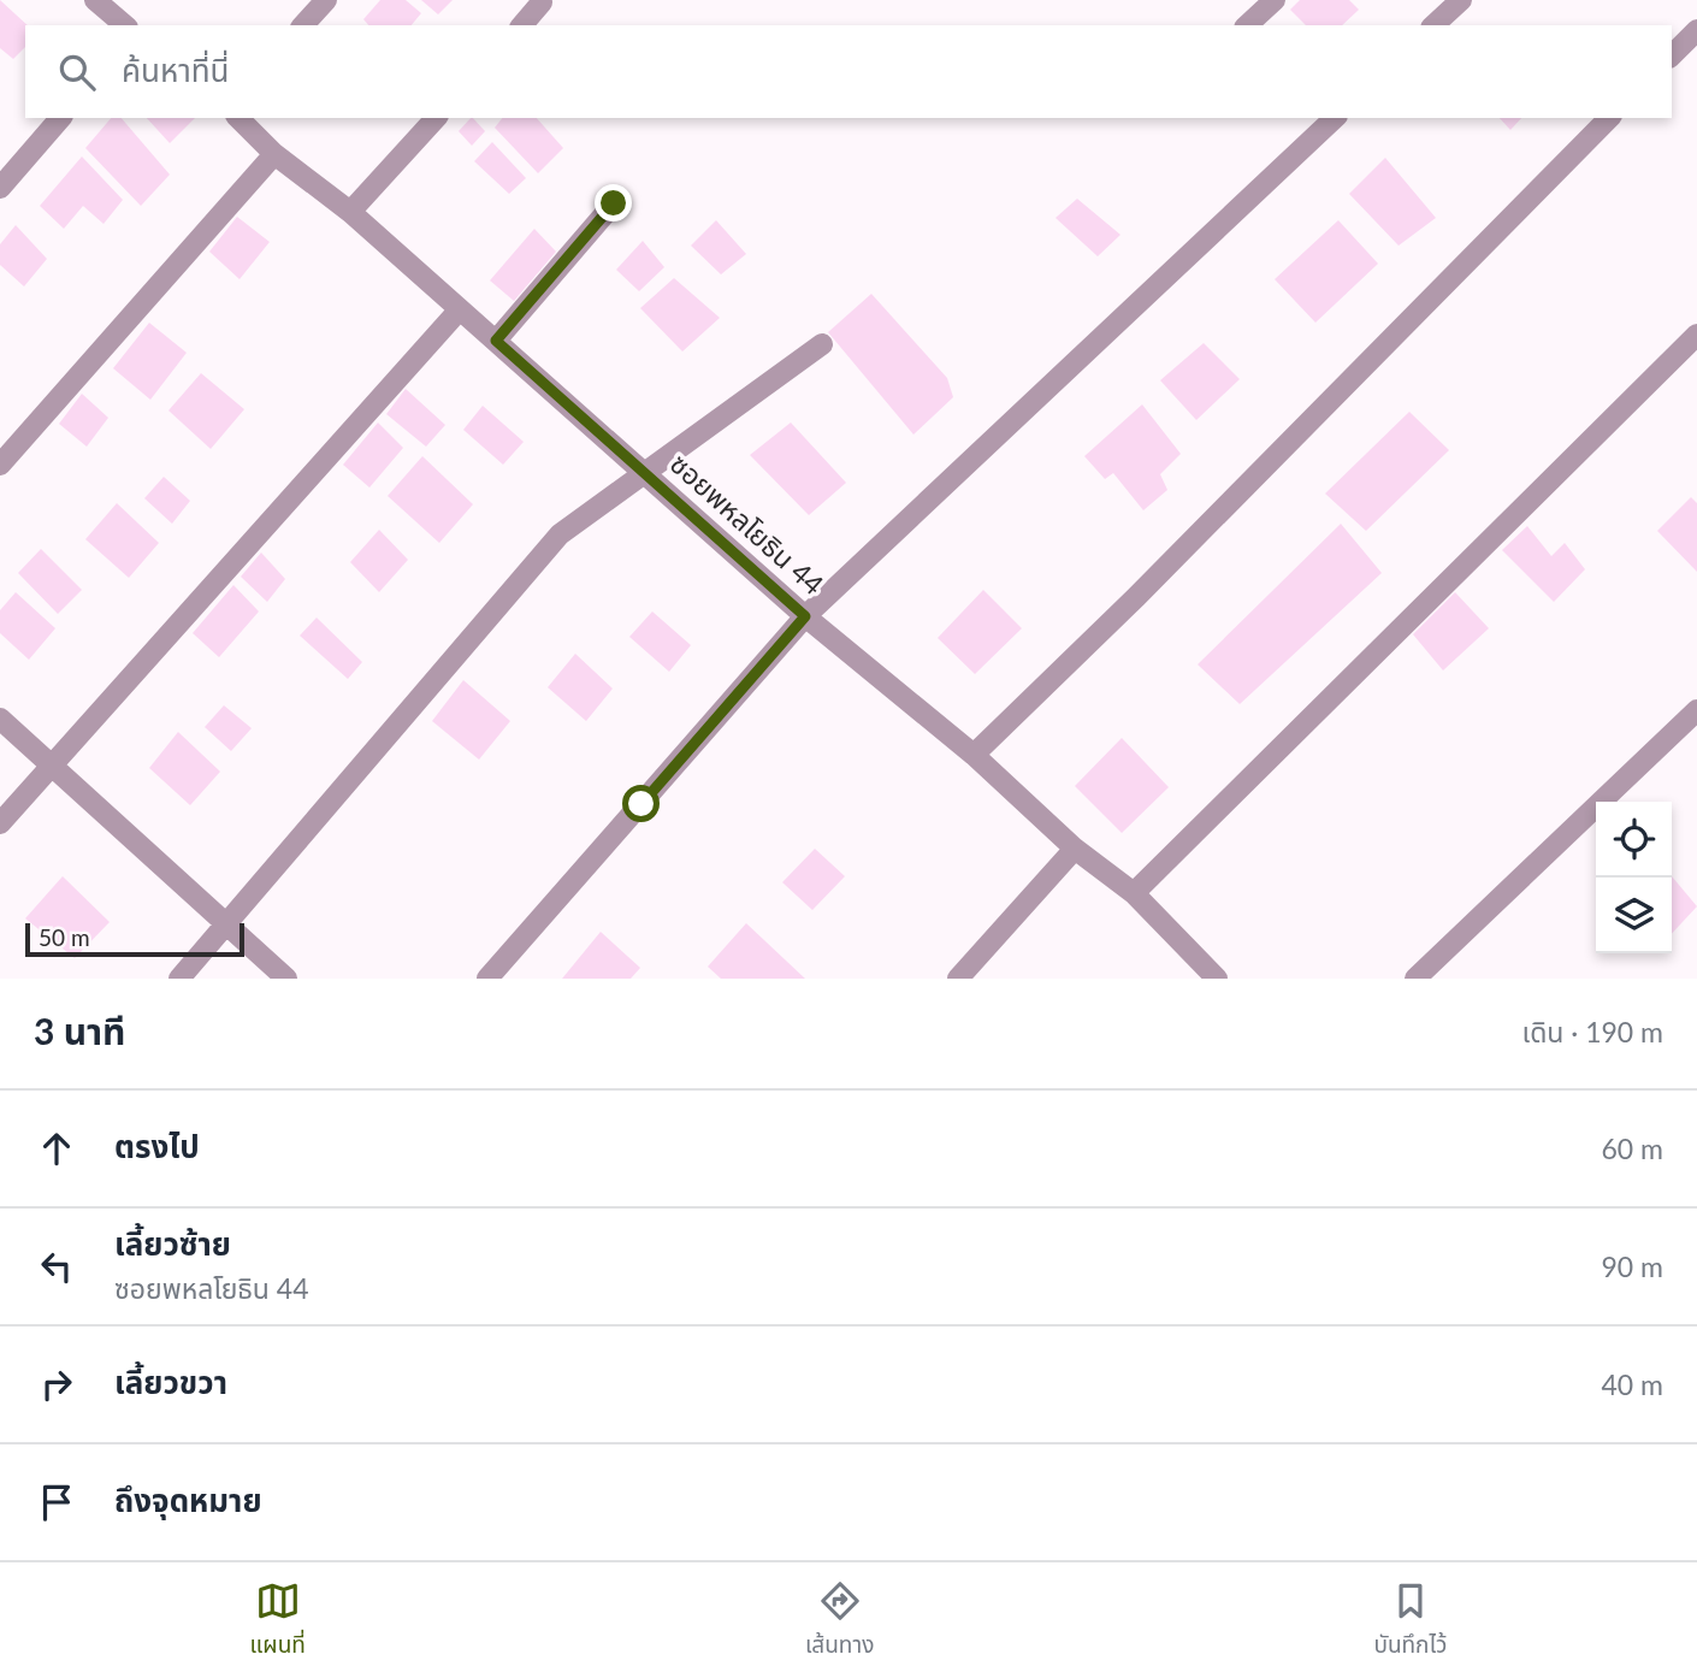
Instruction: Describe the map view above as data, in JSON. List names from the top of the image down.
{
  "streets": {
    "street": ["ซอยพหลโยธิน 44"]
  },
  "scale_bar": "50 m",
  "page": {
    "search": "ค้นหาที่นี่",
    "scale": "50 m",
    "heading": ["3 นาที", "เดิน · 190 m"],
    "list": [
      ["ตรงไป", "60 m"],
      ["เลี้ยวซ้าย", "ซอยพหลโยธิน 44", "90 m"],
      ["เลี้ยวขวา", "40 m"],
      "ถึงจุดหมาย"
    ],
    "nav": ["แผนที่", "เส้นทาง", "บันทึกไว้"]
  }
}
